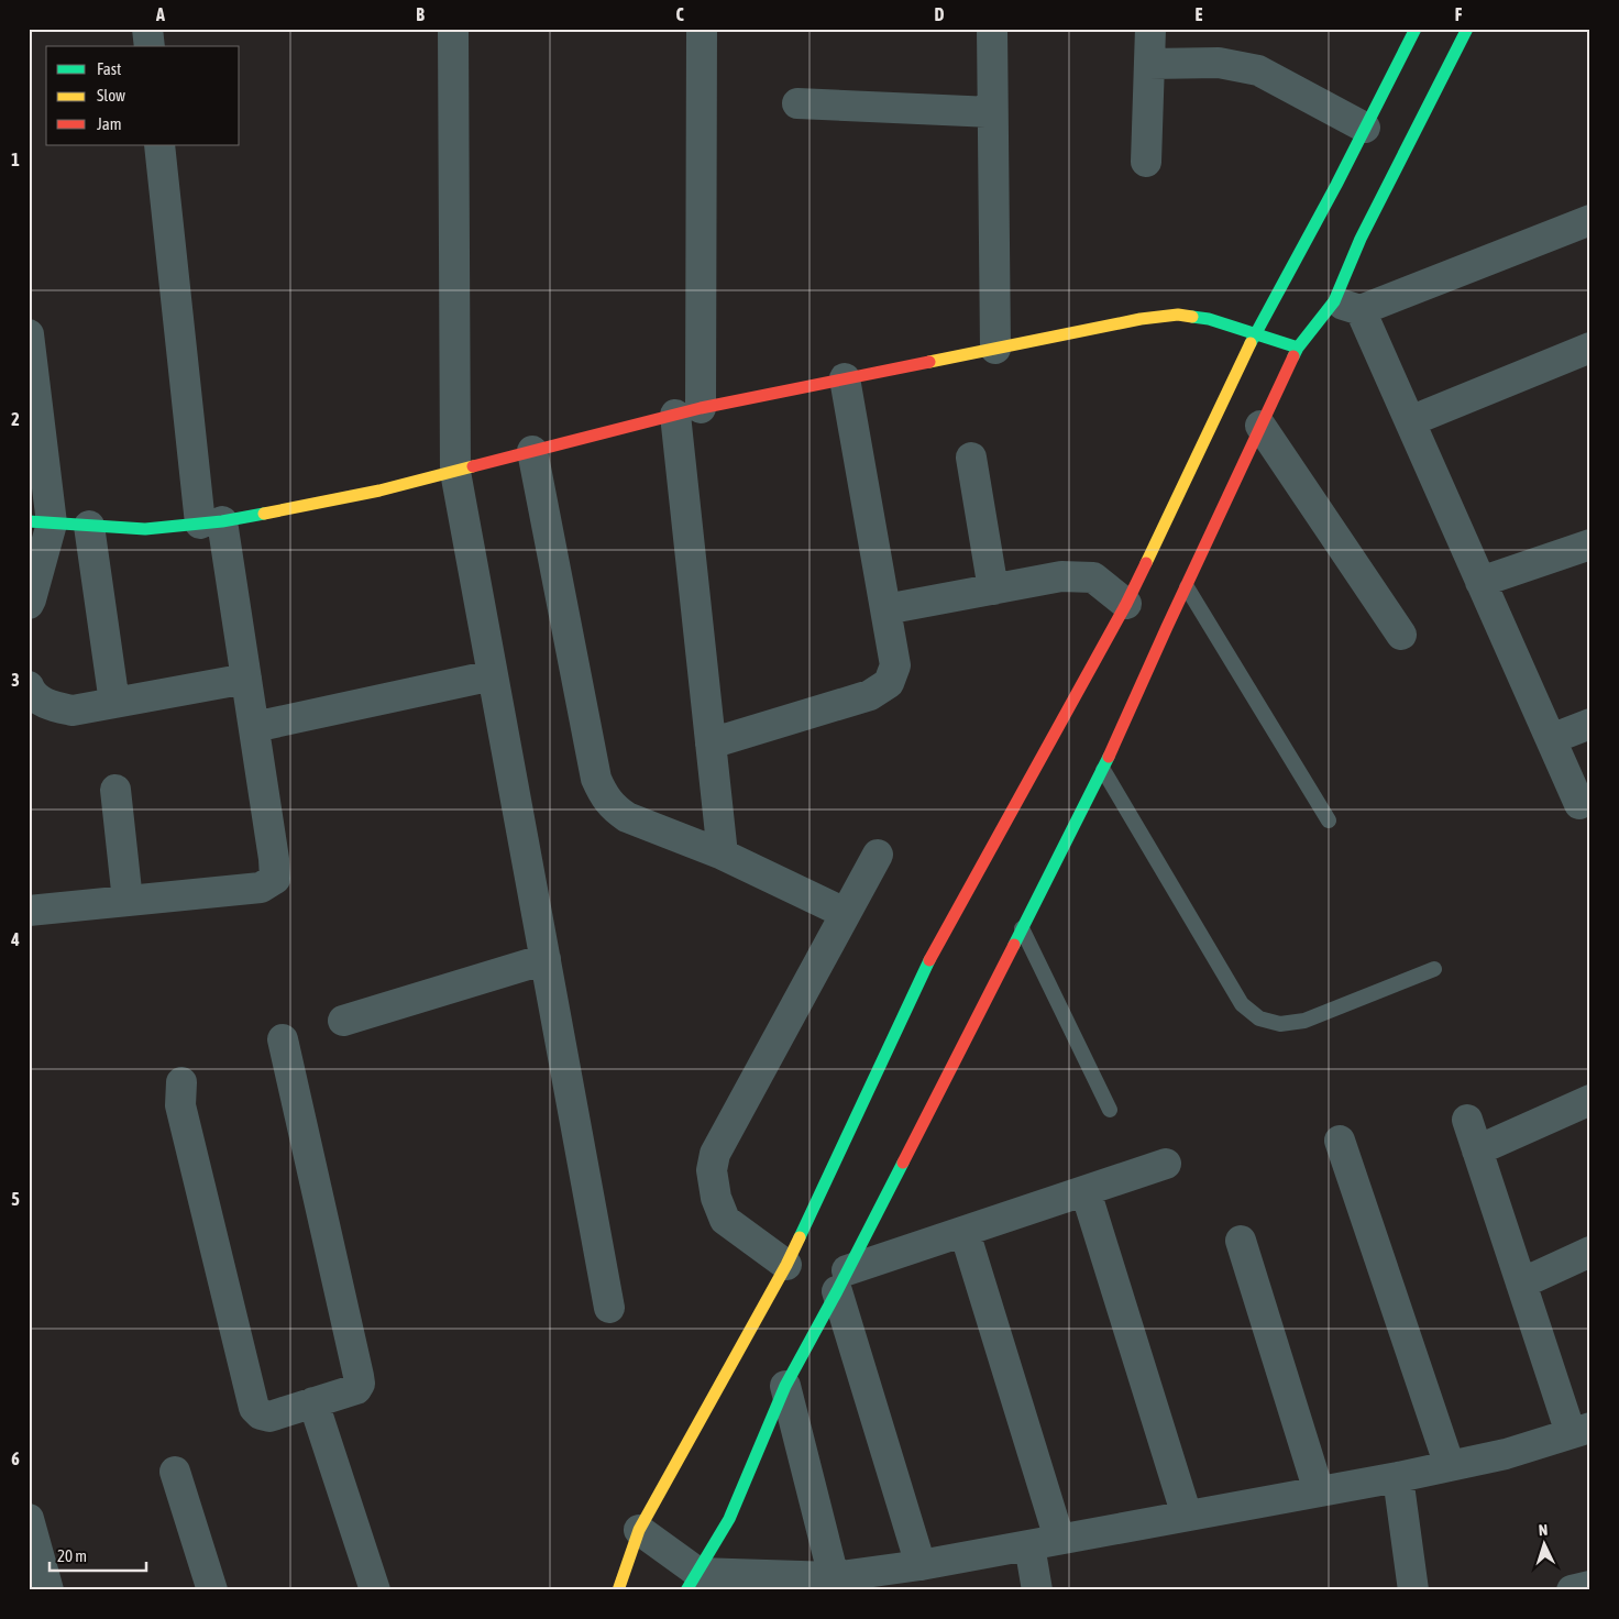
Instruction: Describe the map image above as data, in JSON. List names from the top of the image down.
{
  "legend": ["Fast", "Slow", "Jam"],
  "scale_bar": "20 m",
  "north": "top",
  "grid": {
    "columns": [
      "A",
      "B",
      "C",
      "D",
      "E",
      "F"
    ],
    "rows": [
      "1",
      "2",
      "3",
      "4",
      "5",
      "6"
    ]
  }
}
